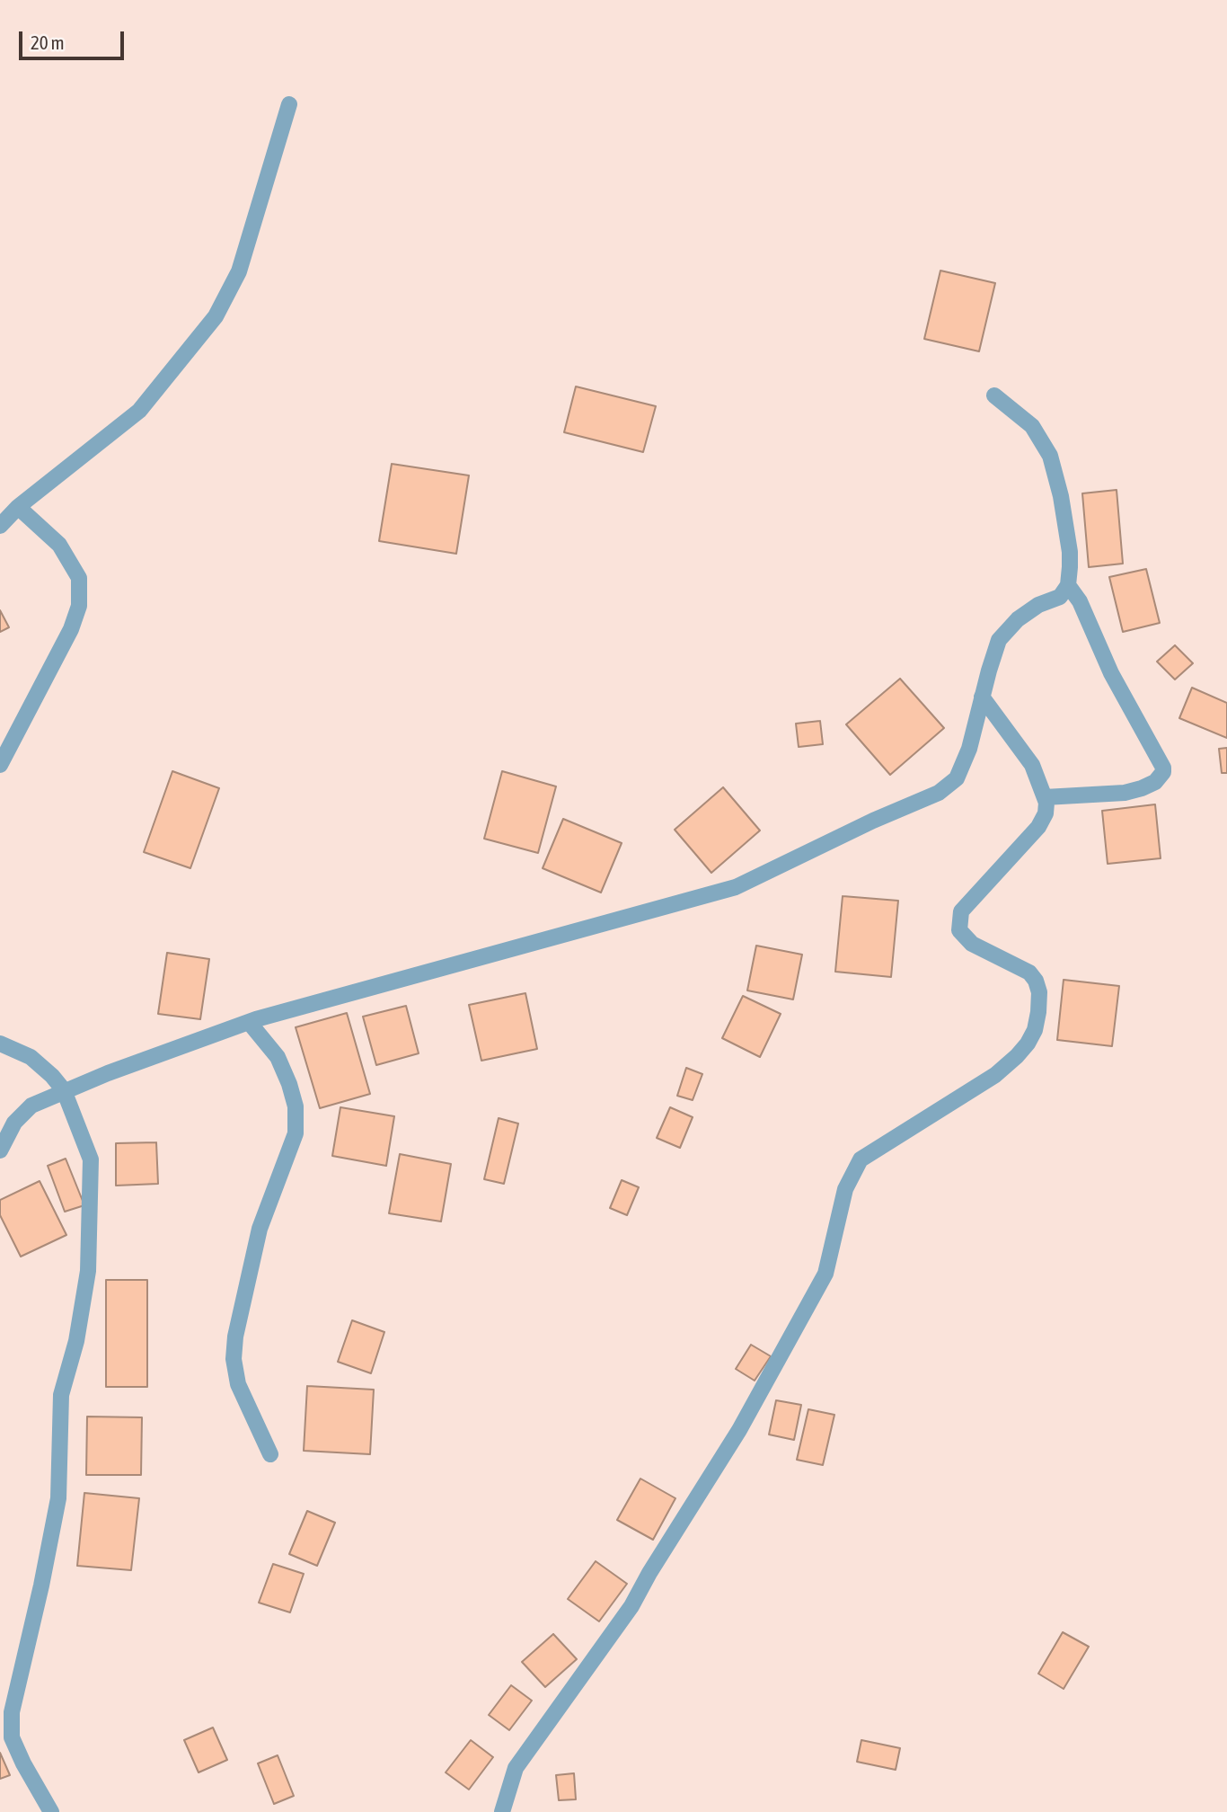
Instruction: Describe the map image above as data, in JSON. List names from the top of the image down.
{
  "scale_bar": "20 m"
}
